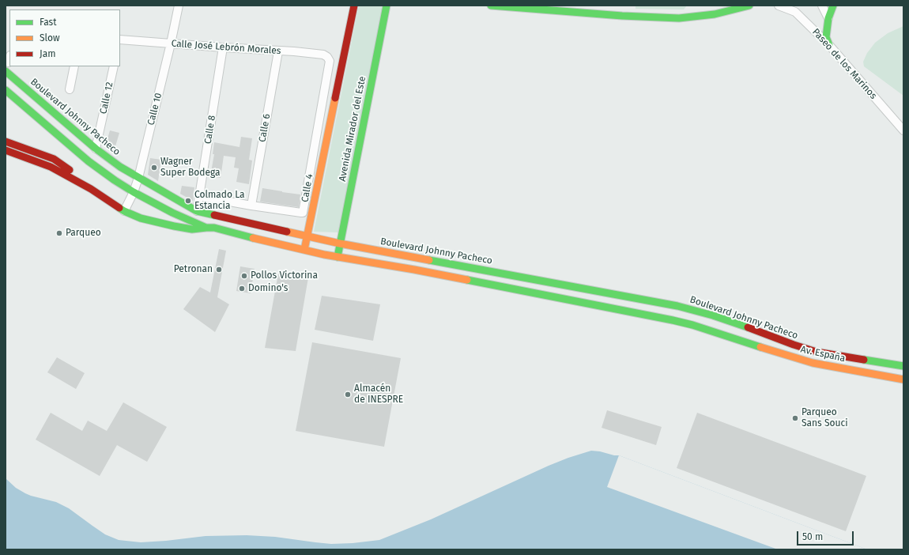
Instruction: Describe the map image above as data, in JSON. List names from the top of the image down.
{
  "streets": {
    "main road": ["Boulevard Johnny Pacheco", "Avenida Mirador del Este", "Av. España"],
    "street": [
      "Calle José Lebrón Morales",
      "Paseo de los Marinos",
      "Calle 12",
      "Calle 10",
      "Calle 6",
      "Calle 8",
      "Calle 4"
    ]
  },
  "crossings": [
    ["Calle José Lebrón Morales", "Calle 10"],
    ["Calle José Lebrón Morales", "Calle 6"],
    ["Calle José Lebrón Morales", "Calle 8"],
    ["Calle José Lebrón Morales", "Calle 4"],
    ["Calle 12", "Boulevard Johnny Pacheco"],
    ["Calle 10", "Boulevard Johnny Pacheco"],
    ["Boulevard Johnny Pacheco", "Avenida Mirador del Este"],
    ["Boulevard Johnny Pacheco", "Calle 8"],
    ["Calle 6", "Calle 4"],
    ["Avenida Mirador del Este", "Av. España"],
    ["Calle 8", "Calle 4"]
  ],
  "places": [
    "Wagner Super Bodega",
    "Colmado La Estancia",
    "Parqueo",
    "Petronan",
    "Pollos Victorina",
    "Domino's",
    "Almacén de INESPRE",
    "Parqueo Sans Souci"
  ],
  "legend": ["Fast", "Slow", "Jam"],
  "scale_bar": "50 m"
}
